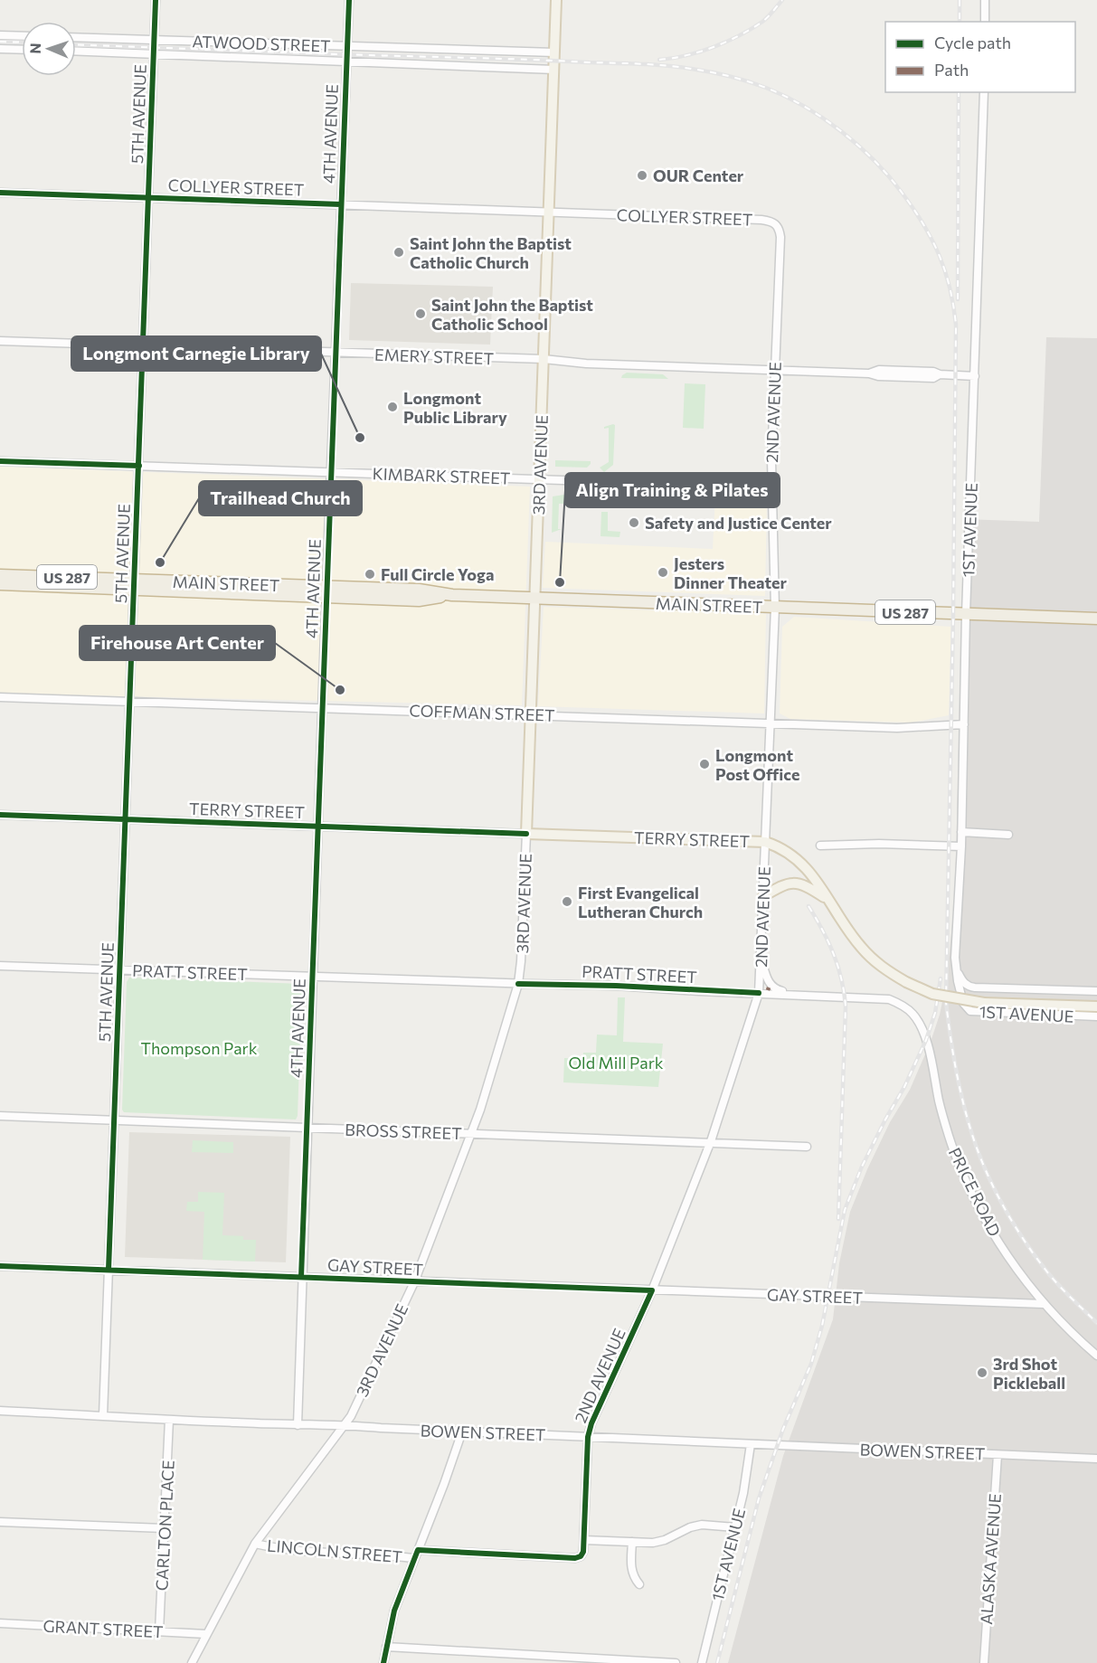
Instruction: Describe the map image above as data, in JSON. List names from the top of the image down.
{
  "streets": {
    "highway": ["US 287", "MAIN STREET"],
    "main road": ["3RD AVENUE", "TERRY STREET"],
    "street": [
      "ATWOOD STREET",
      "5TH AVENUE",
      "4TH AVENUE",
      "COLLYER STREET",
      "EMERY STREET",
      "2ND AVENUE",
      "KIMBARK STREET",
      "1ST AVENUE",
      "COFFMAN STREET",
      "PRATT STREET",
      "BROSS STREET",
      "PRICE ROAD",
      "GAY STREET",
      "BOWEN STREET",
      "CARLTON PLACE",
      "LINCOLN STREET",
      "ALASKA AVENUE",
      "GRANT STREET"
    ]
  },
  "crossings": [
    ["ATWOOD STREET", "5TH AVENUE"],
    ["ATWOOD STREET", "4TH AVENUE"],
    ["ATWOOD STREET", "3RD AVENUE"],
    ["5TH AVENUE", "COLLYER STREET"],
    ["5TH AVENUE", "EMERY STREET"],
    ["5TH AVENUE", "KIMBARK STREET"],
    ["5TH AVENUE", "MAIN STREET"],
    ["5TH AVENUE", "COFFMAN STREET"],
    ["5TH AVENUE", "TERRY STREET"],
    ["5TH AVENUE", "PRATT STREET"],
    ["5TH AVENUE", "BROSS STREET"],
    ["5TH AVENUE", "GAY STREET"],
    ["5TH AVENUE", "BOWEN STREET"],
    ["4TH AVENUE", "COLLYER STREET"],
    ["4TH AVENUE", "EMERY STREET"],
    ["4TH AVENUE", "KIMBARK STREET"],
    ["4TH AVENUE", "MAIN STREET"],
    ["4TH AVENUE", "COFFMAN STREET"],
    ["4TH AVENUE", "TERRY STREET"],
    ["4TH AVENUE", "PRATT STREET"],
    ["4TH AVENUE", "BROSS STREET"],
    ["4TH AVENUE", "GAY STREET"],
    ["4TH AVENUE", "BOWEN STREET"],
    ["COLLYER STREET", "2ND AVENUE"],
    ["COLLYER STREET", "3RD AVENUE"],
    ["EMERY STREET", "2ND AVENUE"],
    ["EMERY STREET", "3RD AVENUE"],
    ["EMERY STREET", "1ST AVENUE"],
    ["2ND AVENUE", "MAIN STREET"],
    ["2ND AVENUE", "COFFMAN STREET"],
    ["2ND AVENUE", "TERRY STREET"],
    ["2ND AVENUE", "PRATT STREET"],
    ["2ND AVENUE", "BROSS STREET"],
    ["2ND AVENUE", "GAY STREET"],
    ["2ND AVENUE", "BOWEN STREET"],
    ["2ND AVENUE", "LINCOLN STREET"],
    ["3RD AVENUE", "KIMBARK STREET"],
    ["3RD AVENUE", "MAIN STREET"],
    ["3RD AVENUE", "COFFMAN STREET"],
    ["3RD AVENUE", "TERRY STREET"],
    ["3RD AVENUE", "PRATT STREET"],
    ["3RD AVENUE", "BROSS STREET"],
    ["3RD AVENUE", "GAY STREET"],
    ["3RD AVENUE", "BOWEN STREET"],
    ["3RD AVENUE", "LINCOLN STREET"],
    ["3RD AVENUE", "GRANT STREET"],
    ["1ST AVENUE", "US 287"],
    ["1ST AVENUE", "MAIN STREET"],
    ["1ST AVENUE", "COFFMAN STREET"],
    ["1ST AVENUE", "BOWEN STREET"],
    ["US 287", "MAIN STREET"],
    ["PRATT STREET", "PRICE ROAD"],
    ["PRICE ROAD", "GAY STREET"],
    ["BOWEN STREET", "CARLTON PLACE"],
    ["BOWEN STREET", "ALASKA AVENUE"],
    ["CARLTON PLACE", "GRANT STREET"]
  ],
  "parks": ["Thompson Park", "Old Mill Park"],
  "places": [
    "OUR Center",
    "Saint John the Baptist Catholic Church",
    "Saint John the Baptist Catholic School",
    "Longmont Public Library",
    "Longmont Carnegie Library",
    "Safety and Justice Center",
    "Trailhead Church",
    "Jesters Dinner Theater",
    "Full Circle Yoga",
    "Align Training & Pilates",
    "Firehouse Art Center",
    "Longmont Post Office",
    "First Evangelical Lutheran Church",
    "3rd Shot Pickleball"
  ],
  "legend": ["Cycle path", "Path"],
  "north": "left"
}
